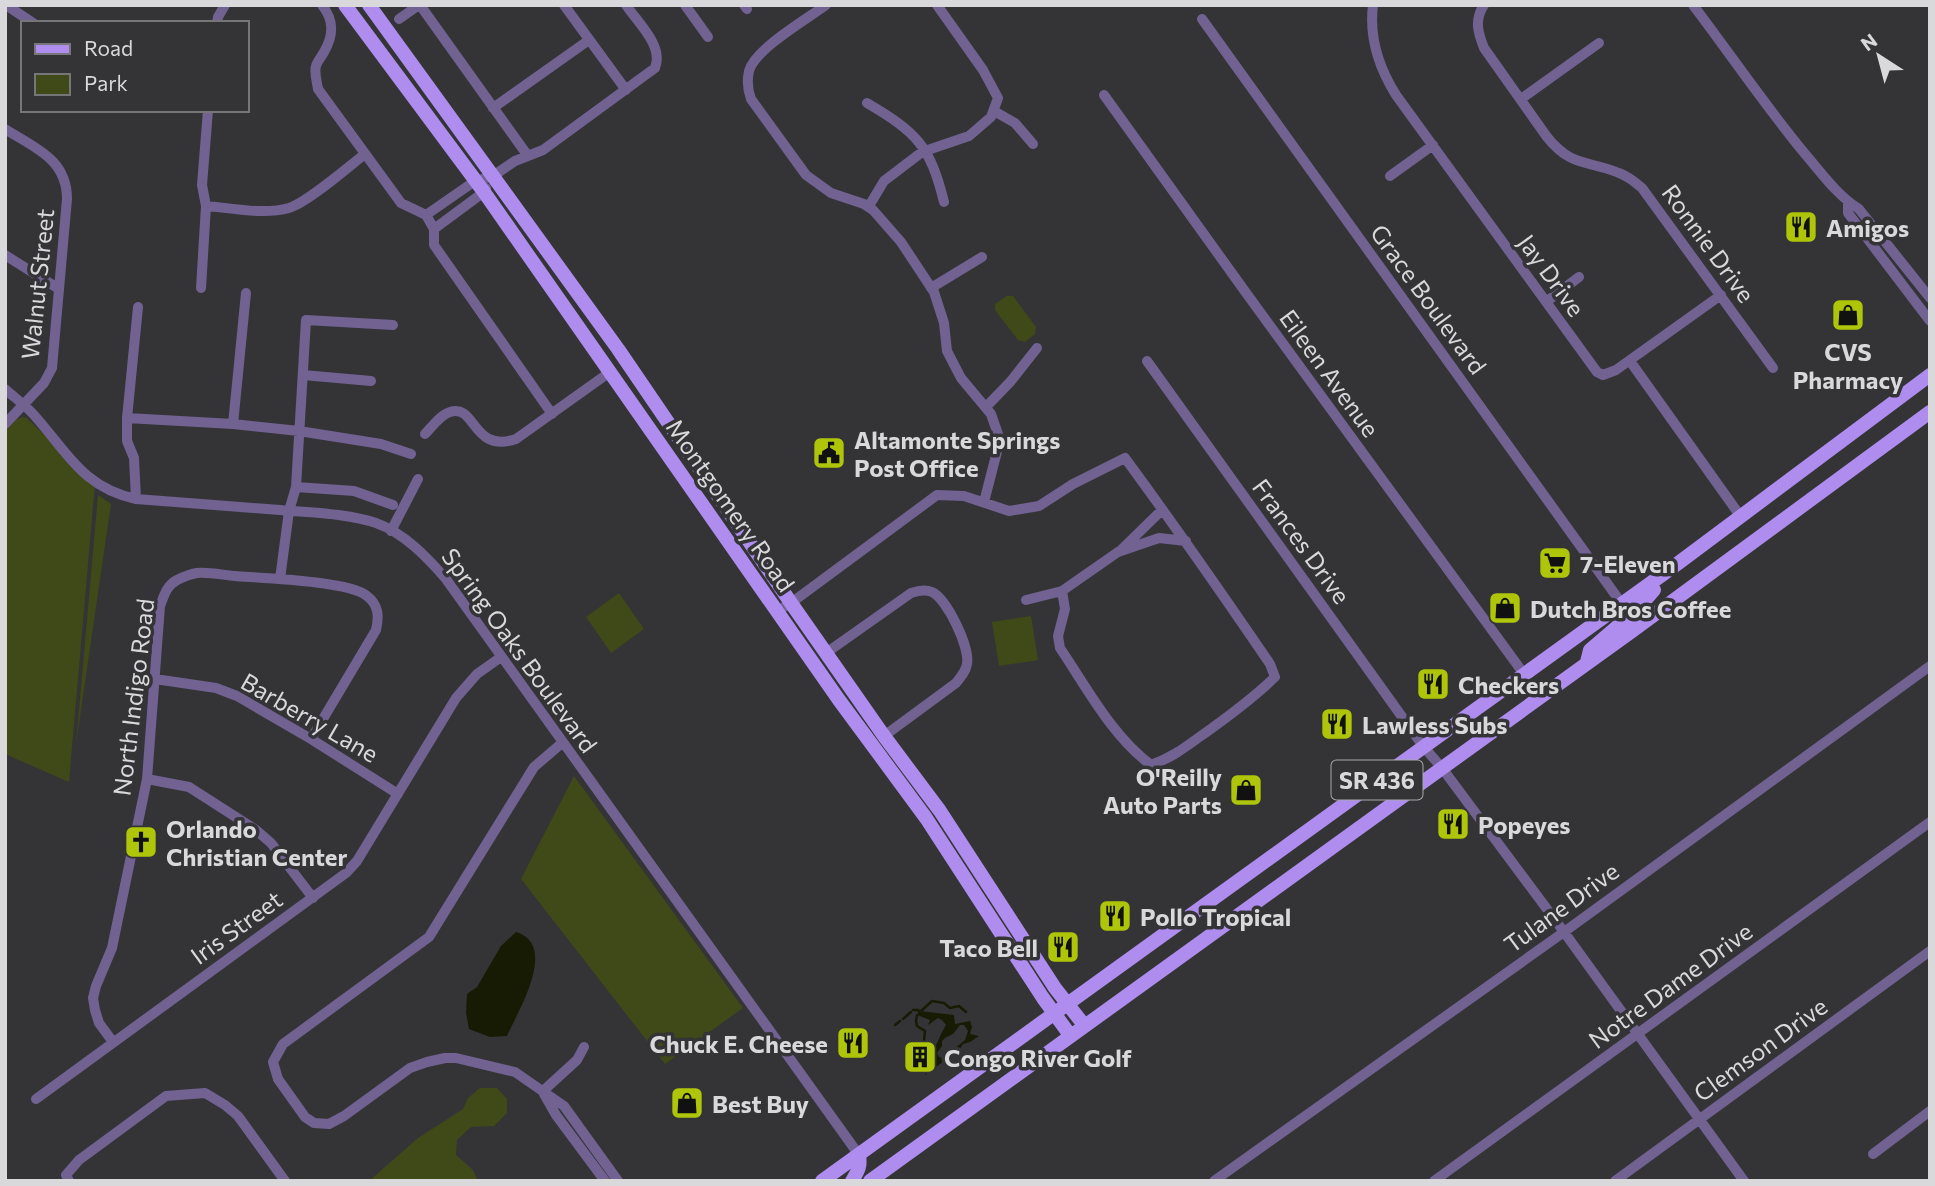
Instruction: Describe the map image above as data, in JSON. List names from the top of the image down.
{
  "streets": {
    "main road": ["Montgomery Road", "SR 436"],
    "street": [
      "Ronnie Drive",
      "Jay Drive",
      "Walnut Street",
      "Grace Boulevard",
      "Eileen Avenue",
      "Frances Drive",
      "Spring Oaks Boulevard",
      "North Indigo Road",
      "Barberry Lane",
      "Tulane Drive",
      "Iris Street",
      "Notre Dame Drive",
      "Clemson Drive"
    ]
  },
  "crossings": [
    ["Ronnie Drive", "Jay Drive"],
    ["Walnut Street", "Spring Oaks Boulevard"],
    ["Grace Boulevard", "SR 436"],
    ["Eileen Avenue", "SR 436"],
    ["Montgomery Road", "SR 436"],
    ["Frances Drive", "SR 436"],
    ["Frances Drive", "Tulane Drive"],
    ["Frances Drive", "Notre Dame Drive"],
    ["Frances Drive", "Clemson Drive"],
    ["Spring Oaks Boulevard", "SR 436"],
    ["Spring Oaks Boulevard", "Iris Street"],
    ["North Indigo Road", "Barberry Lane"],
    ["North Indigo Road", "Iris Street"],
    ["Barberry Lane", "Iris Street"]
  ],
  "places": {
    "restaurant": [
      "Amigos",
      "Checkers",
      "Lawless Subs",
      "Popeyes",
      "Pollo Tropical",
      "Taco Bell",
      "Chuck E. Cheese"
    ],
    "shop": [
      "CVS Pharmacy",
      "Dutch Bros Coffee",
      "O'Reilly Auto Parts",
      "Best Buy"
    ],
    "public building": ["Altamonte Springs Post Office"],
    "supermarket": ["7-Eleven"],
    "church": ["Orlando Christian Center"],
    "building": ["Congo River Golf"]
  },
  "legend": ["Road", "Park"],
  "north": "top left"
}
